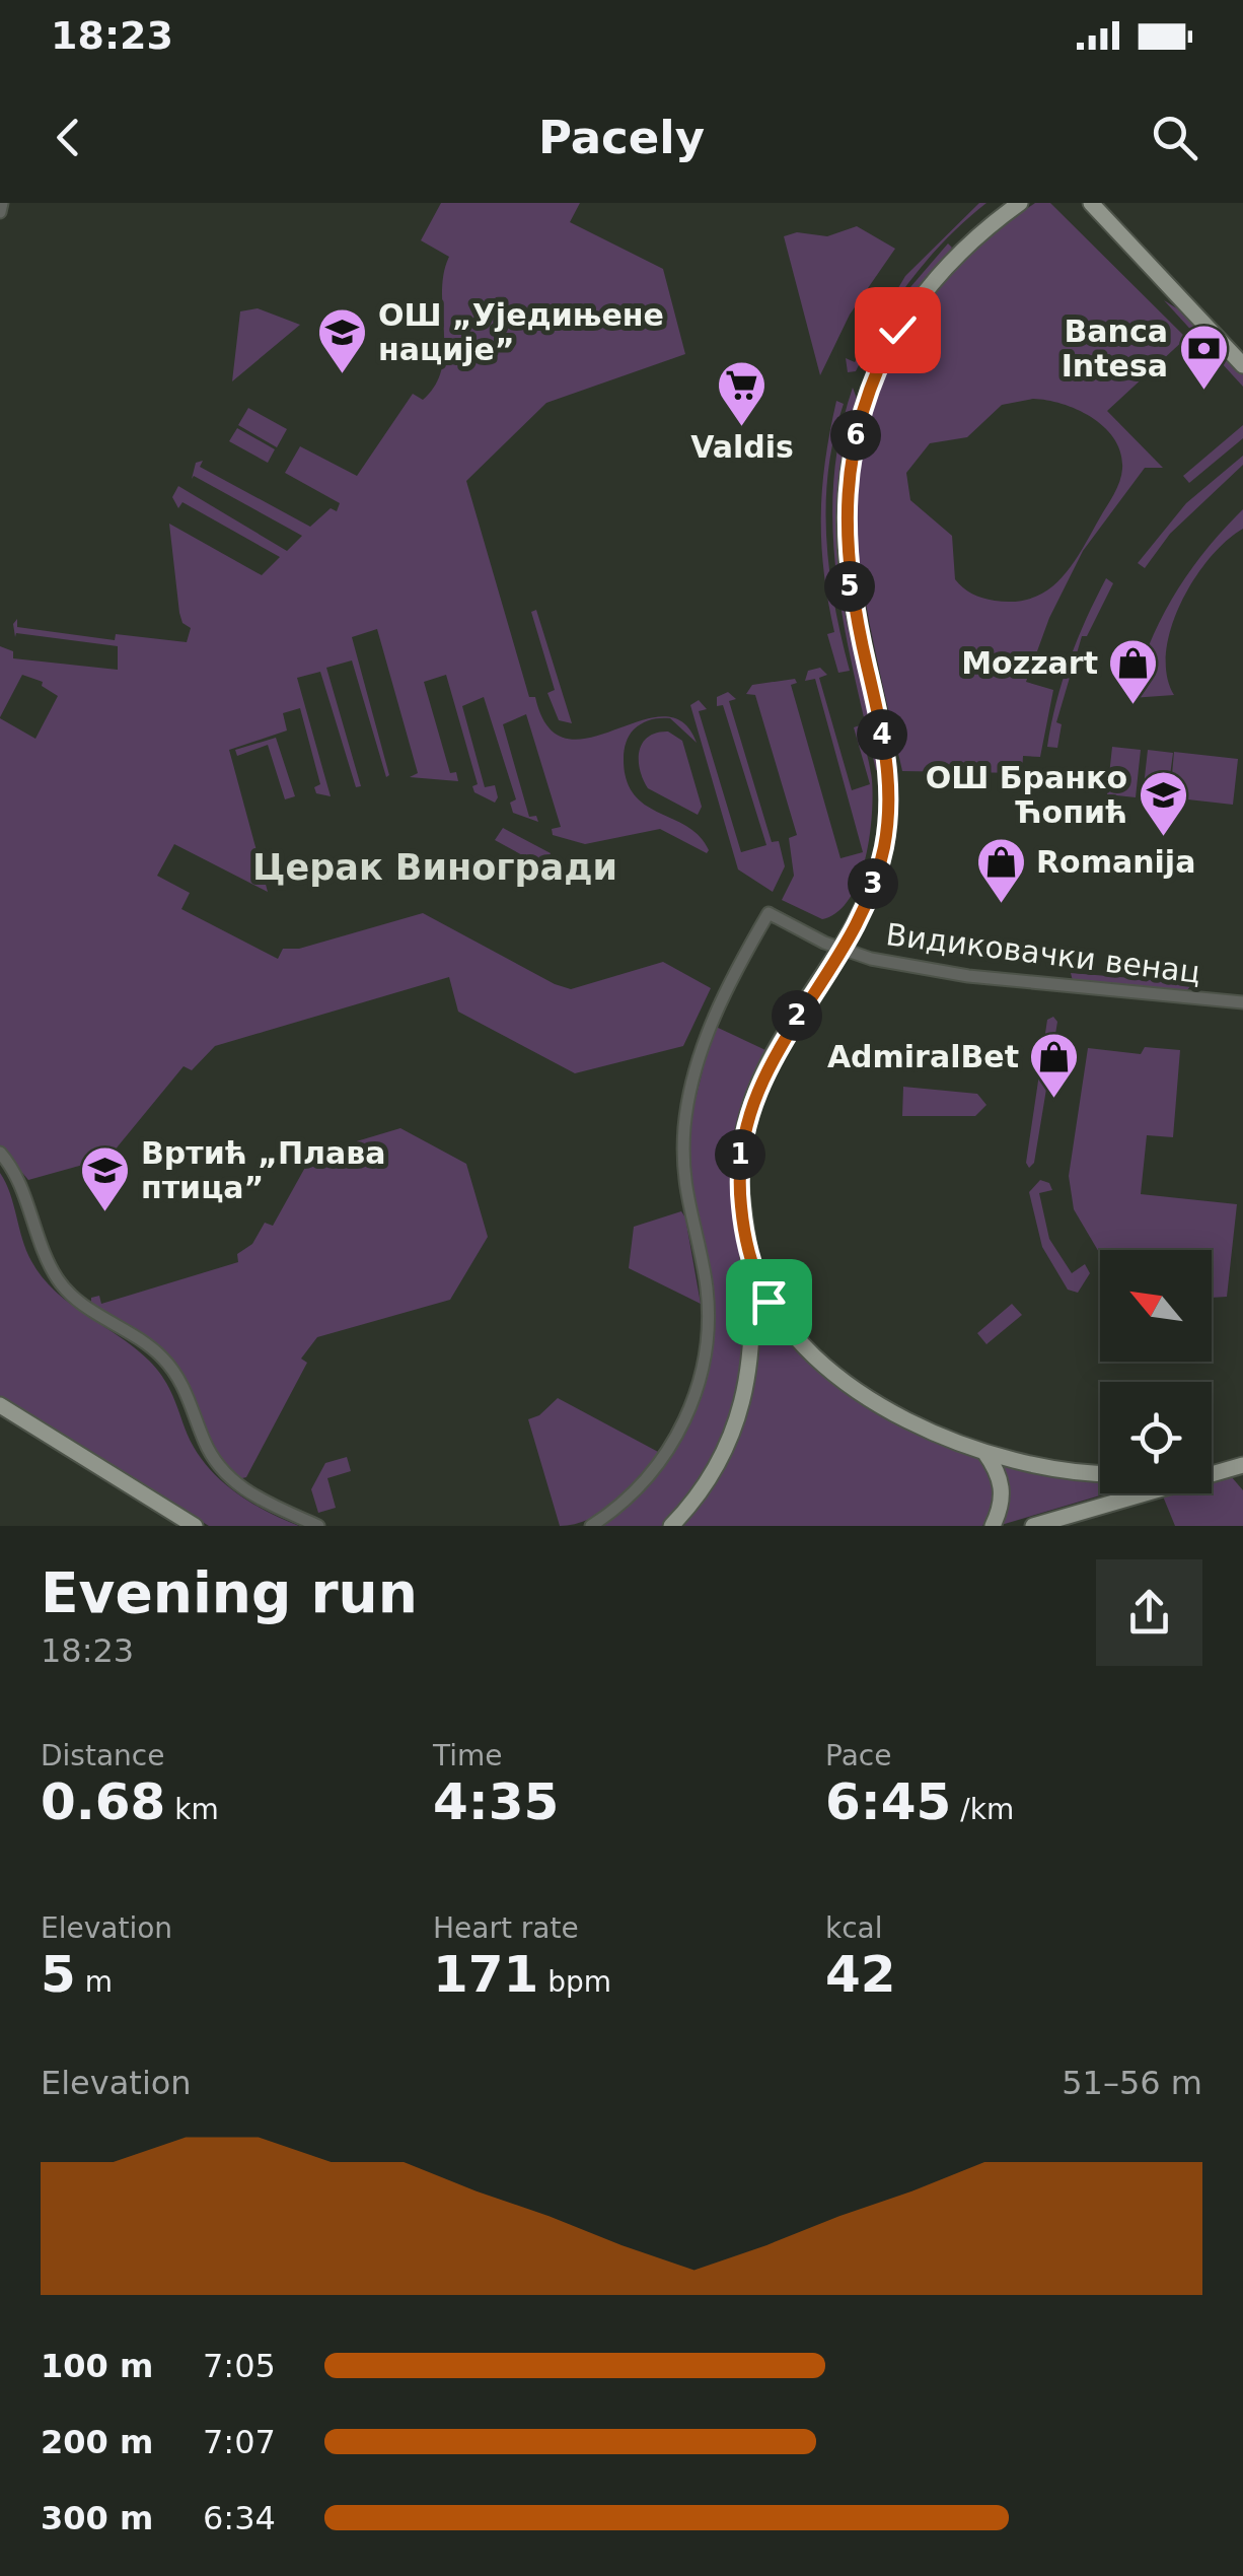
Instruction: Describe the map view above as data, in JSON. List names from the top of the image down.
{
  "streets": {
    "street": ["Видиковачки венац"]
  },
  "districts": ["Церак Виногради"],
  "places": {
    "school or university": ["ОШ „Уједињене нације”", "ОШ Бранко Ћопић", "Вртић „Плава птица”"],
    "bank": ["Banca Intesa"],
    "supermarket": ["Valdis"],
    "shop": ["Mozzart", "Romanija", "AdmiralBet"]
  },
  "north": "top left",
  "page": {
    "status": "18:23",
    "header": "Pacely",
    "pins": [
      "6",
      "5",
      "4",
      "3",
      "2",
      "1"
    ],
    "heading": ["Evening run", "18:23"],
    "stats": [
      ["Distance", "0.68 km"],
      ["Time", "4:35"],
      ["Pace", "6:45 /km"],
      ["Elevation", "5 m"],
      ["Heart rate", "171 bpm"],
      ["kcal", "42"]
    ],
    "chart": ["Elevation", "51–56 m"],
    "list": [
      {
        "name": "100 m",
        "note": "7:05"
      },
      {
        "name": "200 m",
        "note": "7:07"
      },
      {
        "name": "300 m",
        "note": "6:34"
      }
    ]
  }
}
